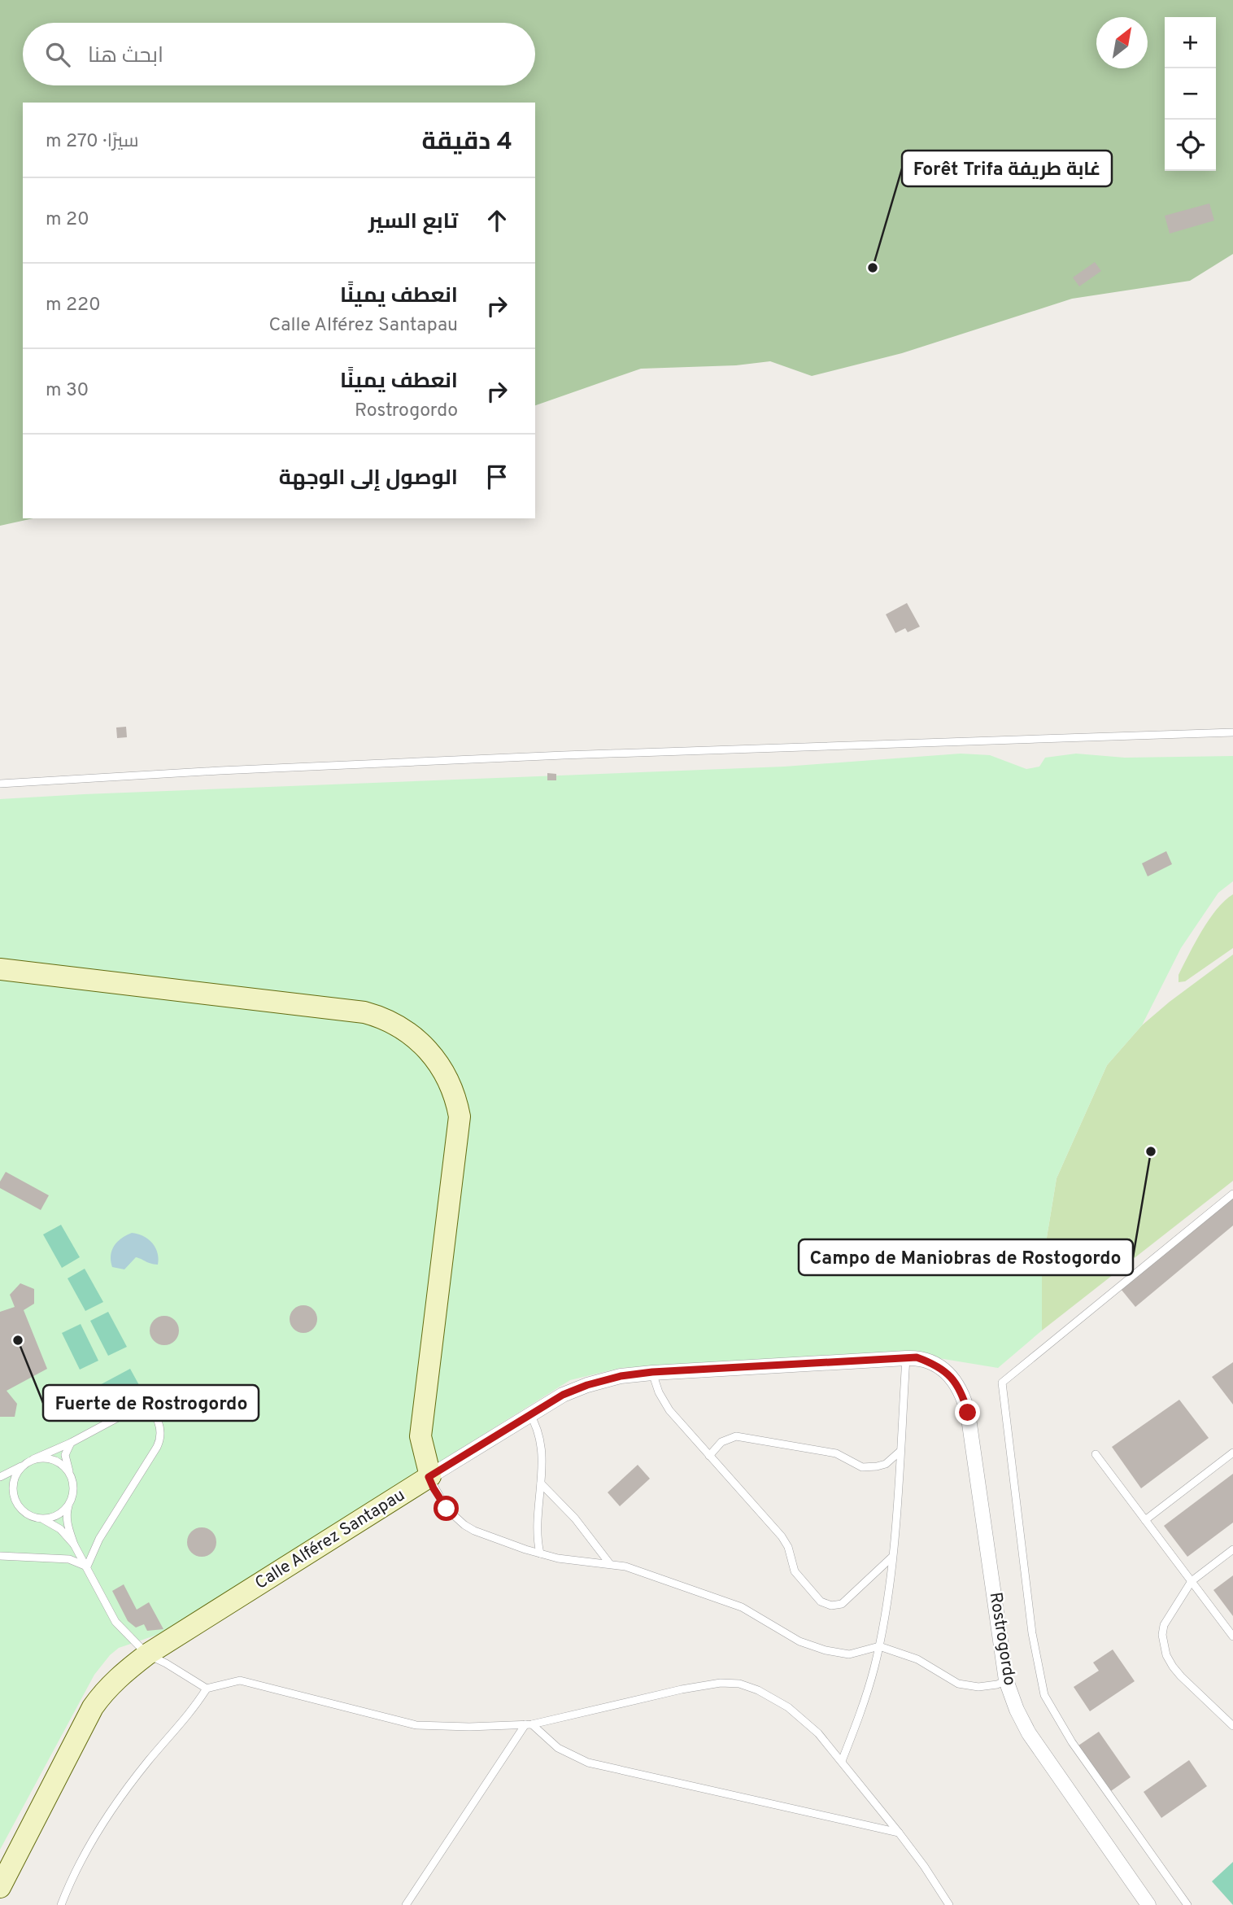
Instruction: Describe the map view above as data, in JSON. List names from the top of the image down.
{
  "streets": {
    "street": ["Calle Alférez Santapau", "Rostrogordo"]
  },
  "crossings": [
    ["Calle Alférez Santapau", "Rostrogordo"]
  ],
  "places": ["Forêt Trifa غابة طريفة", "Campo de Maniobras de Rostogordo", "Fuerte de Rostrogordo"],
  "north": "top right",
  "page": {
    "map_buttons": ["+", "−"],
    "search": "ابحث هنا",
    "heading": ["4 دقيقة", "سيرًا · 270 m"],
    "list": [
      ["تابع السير", "20 m"],
      ["انعطف يمينًا", "Calle Alférez Santapau", "220 m"],
      ["انعطف يمينًا", "Rostrogordo", "30 m"],
      "الوصول إلى الوجهة"
    ]
  }
}
